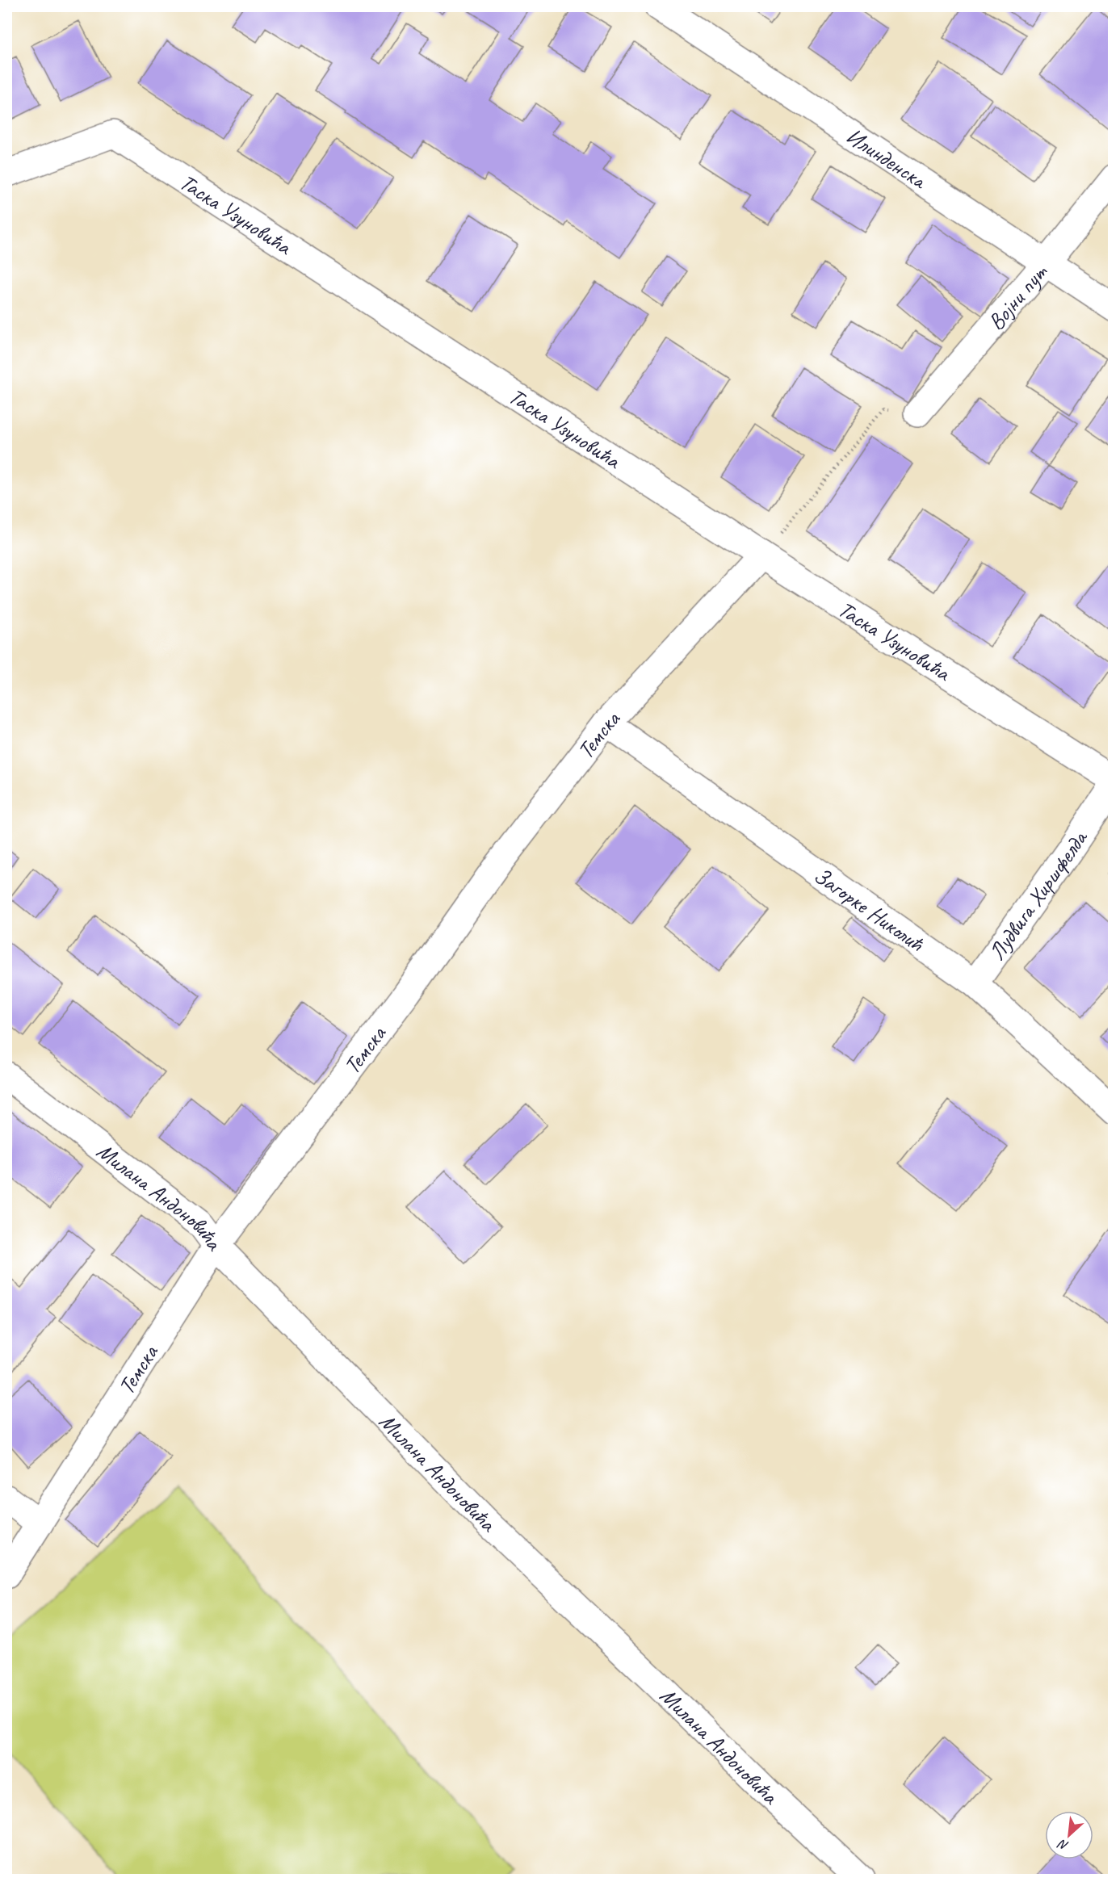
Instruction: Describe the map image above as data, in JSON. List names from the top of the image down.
{
  "streets": {
    "street": [
      "Илинденска",
      "Таска Узуновића",
      "Војни пут",
      "Темска",
      "Лудвига Хиршфелда",
      "Загорке Николић",
      "Милана Андоновића"
    ]
  },
  "crossings": [
    ["Илинденска", "Војни пут"],
    ["Таска Узуновића", "Темска"],
    ["Таска Узуновића", "Лудвига Хиршфелда"],
    ["Темска", "Загорке Николић"],
    ["Темска", "Милана Андоновића"],
    ["Лудвига Хиршфелда", "Загорке Николић"]
  ],
  "north": "bottom left"
}
